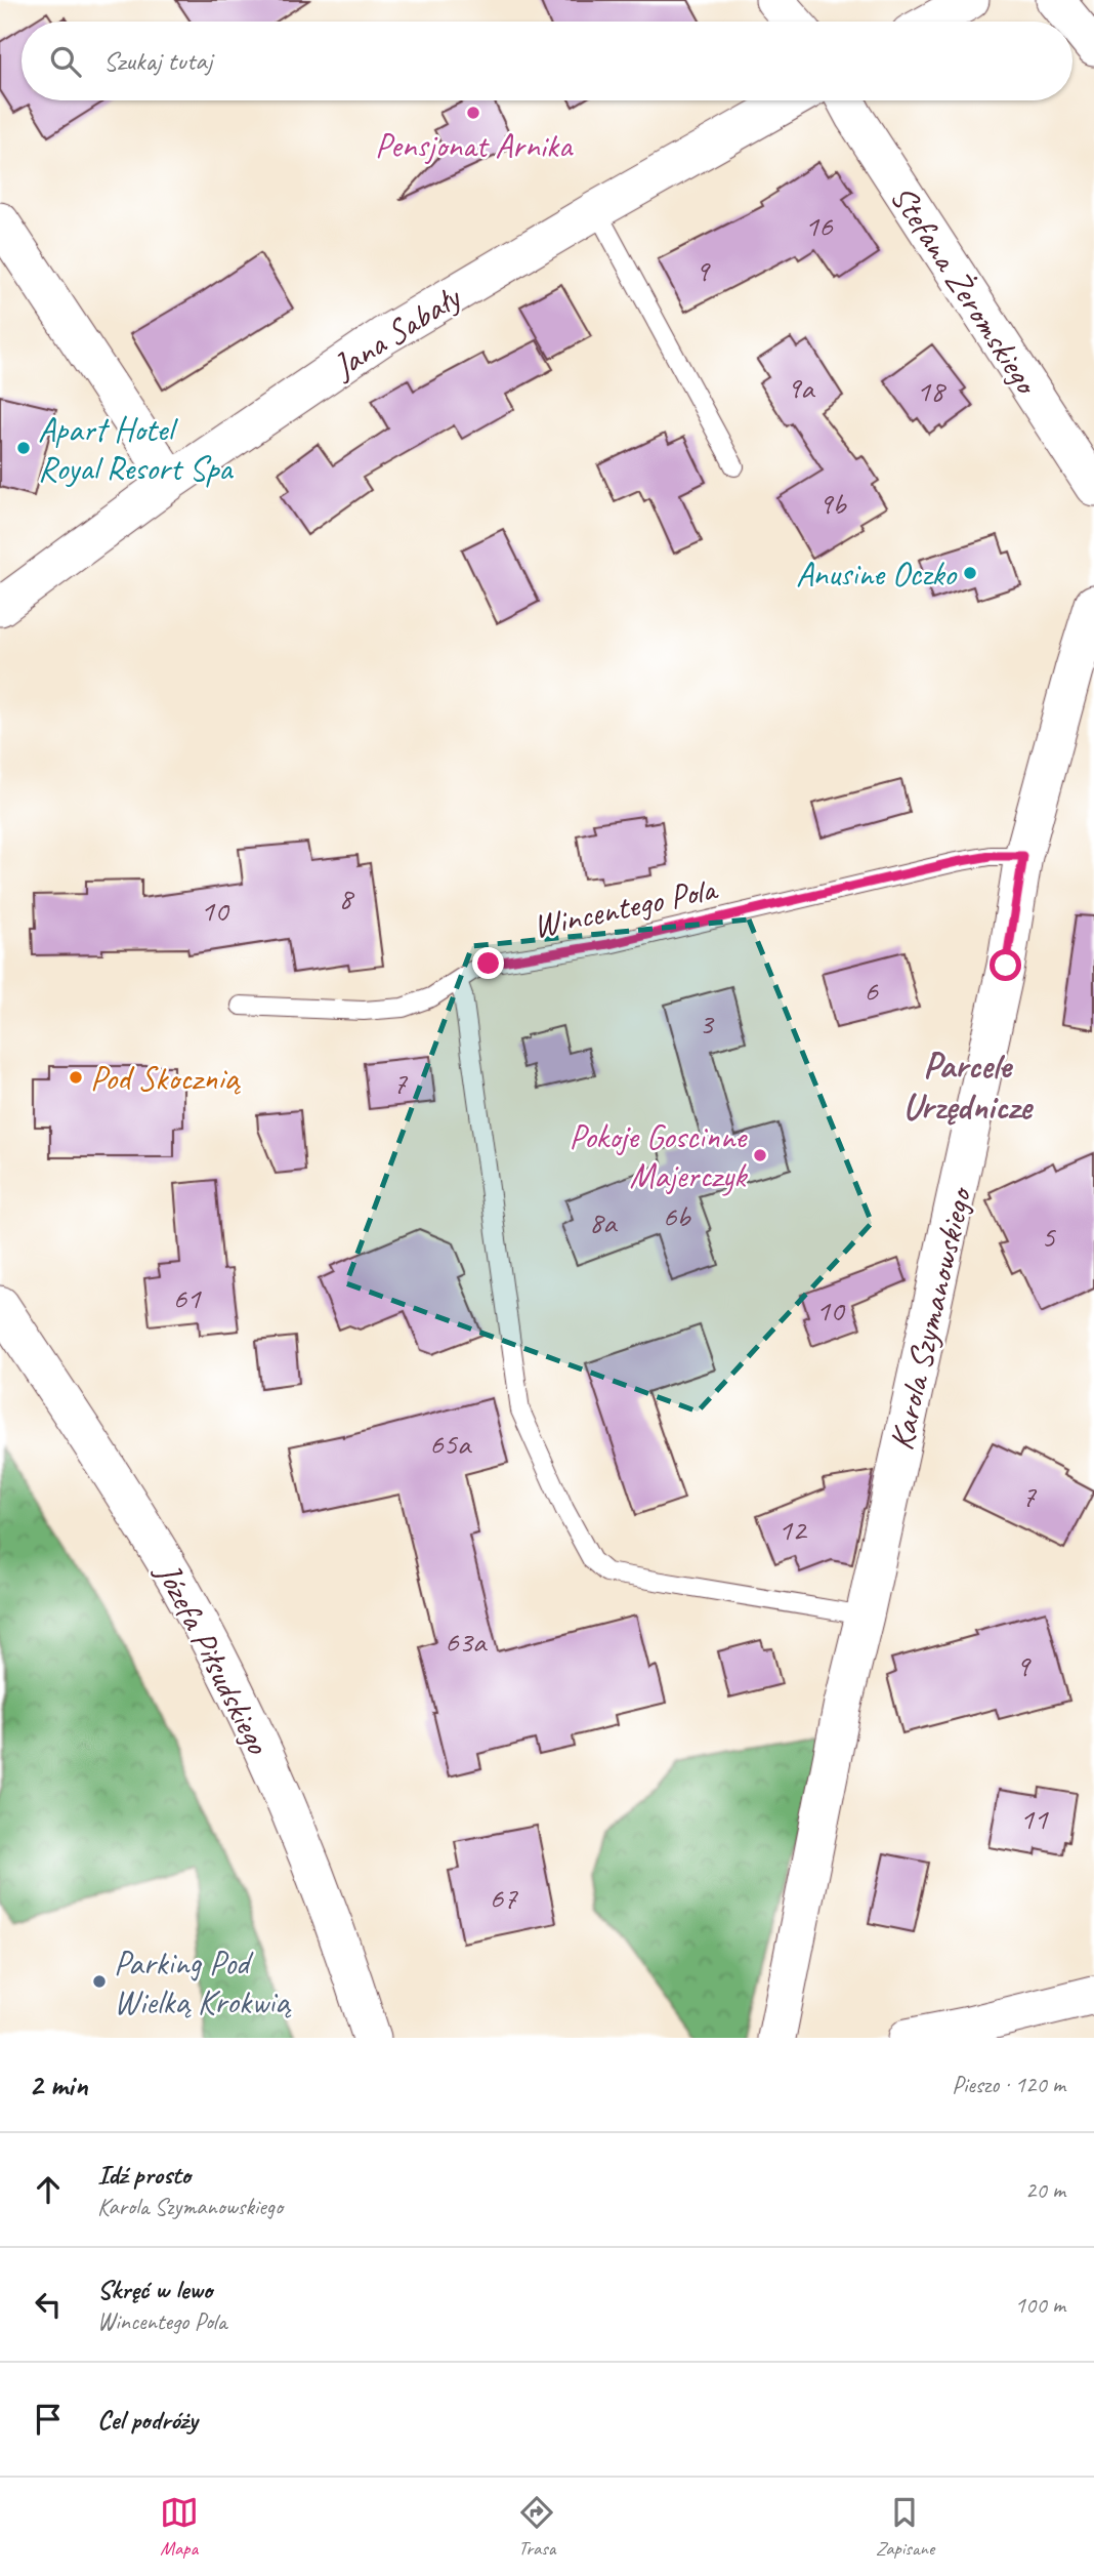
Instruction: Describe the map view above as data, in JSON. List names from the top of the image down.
{
  "streets": {
    "street": [
      "Stefana Żeromskiego",
      "Jana Sabały",
      "Karola Szymanowskiego",
      "Józefa Piłsudskiego"
    ],
    "lane": ["Wincentego Pola"]
  },
  "crossings": [
    ["Wincentego Pola", "Karola Szymanowskiego"]
  ],
  "districts": ["Parcele Urzędnicze"],
  "places": [
    "Pensjonat Arnika",
    "Apart Hotel Royal Resort Spa",
    "Anusine Oczko",
    "Pod Skocznią",
    "Pokoje Goscinne Majerczyk",
    "Parking Pod Wielką Krokwią"
  ],
  "house_numbers": [
    "16",
    "9",
    "9a",
    "18",
    "9b",
    "8",
    "10",
    "6",
    "3",
    "7",
    "6b",
    "8a",
    "5",
    "61",
    "10",
    "65a",
    "7",
    "12",
    "63a",
    "9",
    "11",
    "67"
  ],
  "page": {
    "search": "Szukaj tutaj",
    "heading": ["2 min", "Pieszo · 120 m"],
    "list": [
      ["Idź prosto", "Karola Szymanowskiego", "20 m"],
      ["Skręć w lewo", "Wincentego Pola", "100 m"],
      "Cel podróży"
    ],
    "nav": ["Mapa", "Trasa", "Zapisane"]
  }
}
